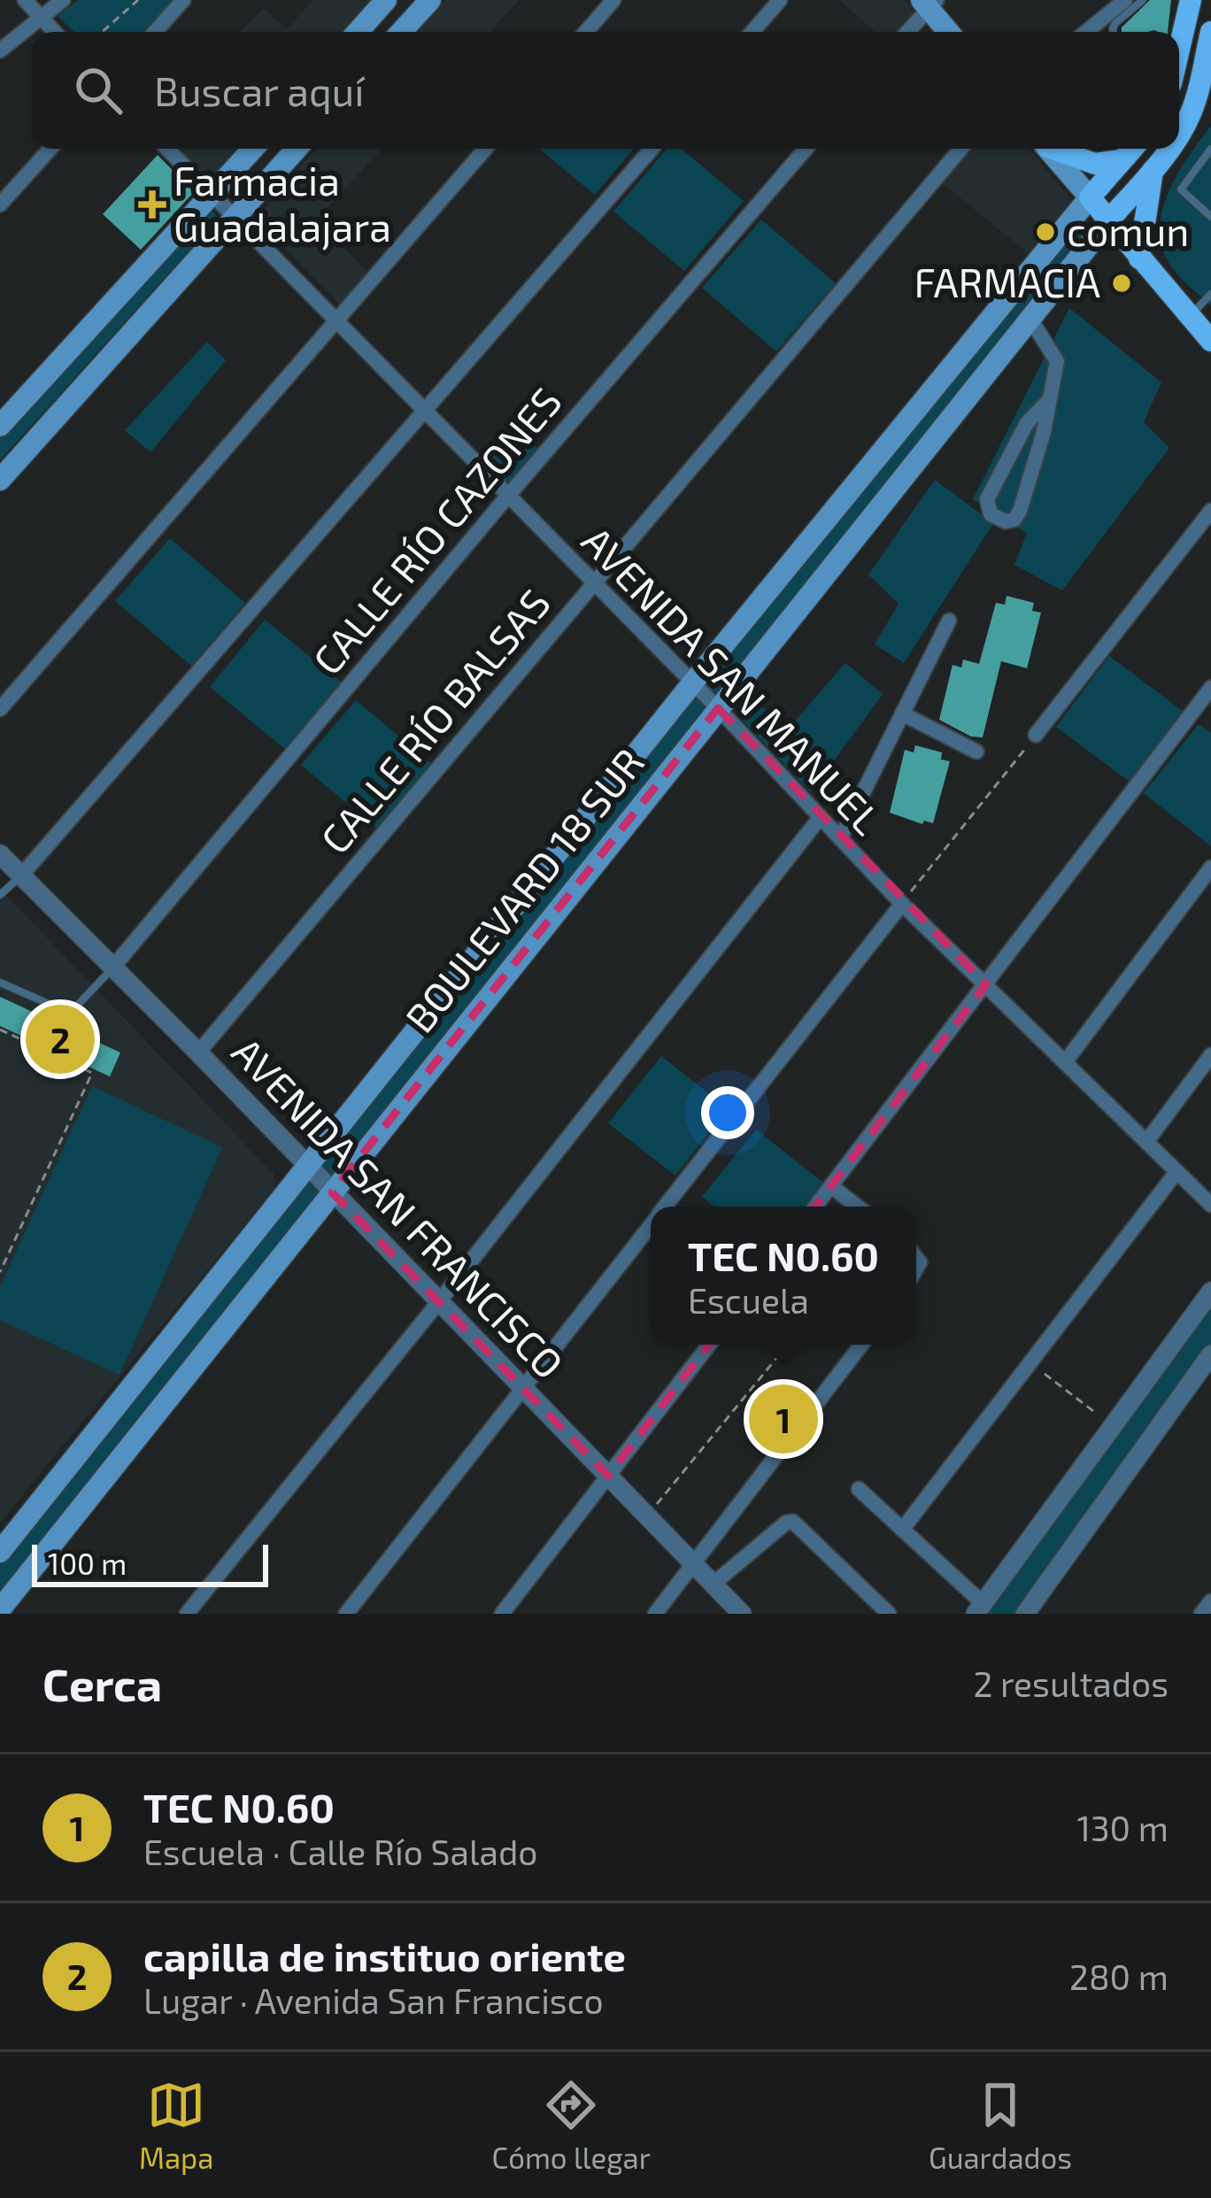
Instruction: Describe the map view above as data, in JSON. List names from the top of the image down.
{
  "streets": {
    "main road": ["BOULEVARD 18 SUR"],
    "street": [
      "CALLE RÍO CAZONES",
      "AVENIDA SAN MANUEL",
      "CALLE RÍO BALSAS",
      "AVENIDA SAN FRANCISCO"
    ]
  },
  "crossings": [
    ["CALLE RÍO CAZONES", "AVENIDA SAN MANUEL"],
    ["CALLE RÍO CAZONES", "AVENIDA SAN FRANCISCO"],
    ["AVENIDA SAN MANUEL", "CALLE RÍO BALSAS"],
    ["AVENIDA SAN MANUEL", "BOULEVARD 18 SUR"],
    ["CALLE RÍO BALSAS", "AVENIDA SAN FRANCISCO"],
    ["BOULEVARD 18 SUR", "AVENIDA SAN FRANCISCO"]
  ],
  "places": {
    "health": ["Farmacia Guadalajara"],
    "other": ["comun", "FARMACIA"]
  },
  "scale_bar": "100 m",
  "page": {
    "search": "Buscar aquí",
    "pins": ["2", "1"],
    "popup": ["TEC N0.60", "Escuela"],
    "scale": "100 m",
    "heading": ["Cerca", "2 resultados"],
    "list": [
      {
        "mark": "1",
        "name": "TEC N0.60",
        "note": "Escuela · Calle Río Salado",
        "value": "130 m"
      },
      {
        "mark": "2",
        "name": "capilla de instituo oriente",
        "note": "Lugar · Avenida San Francisco",
        "value": "280 m"
      }
    ],
    "nav": ["Mapa", "Cómo llegar", "Guardados"]
  }
}
